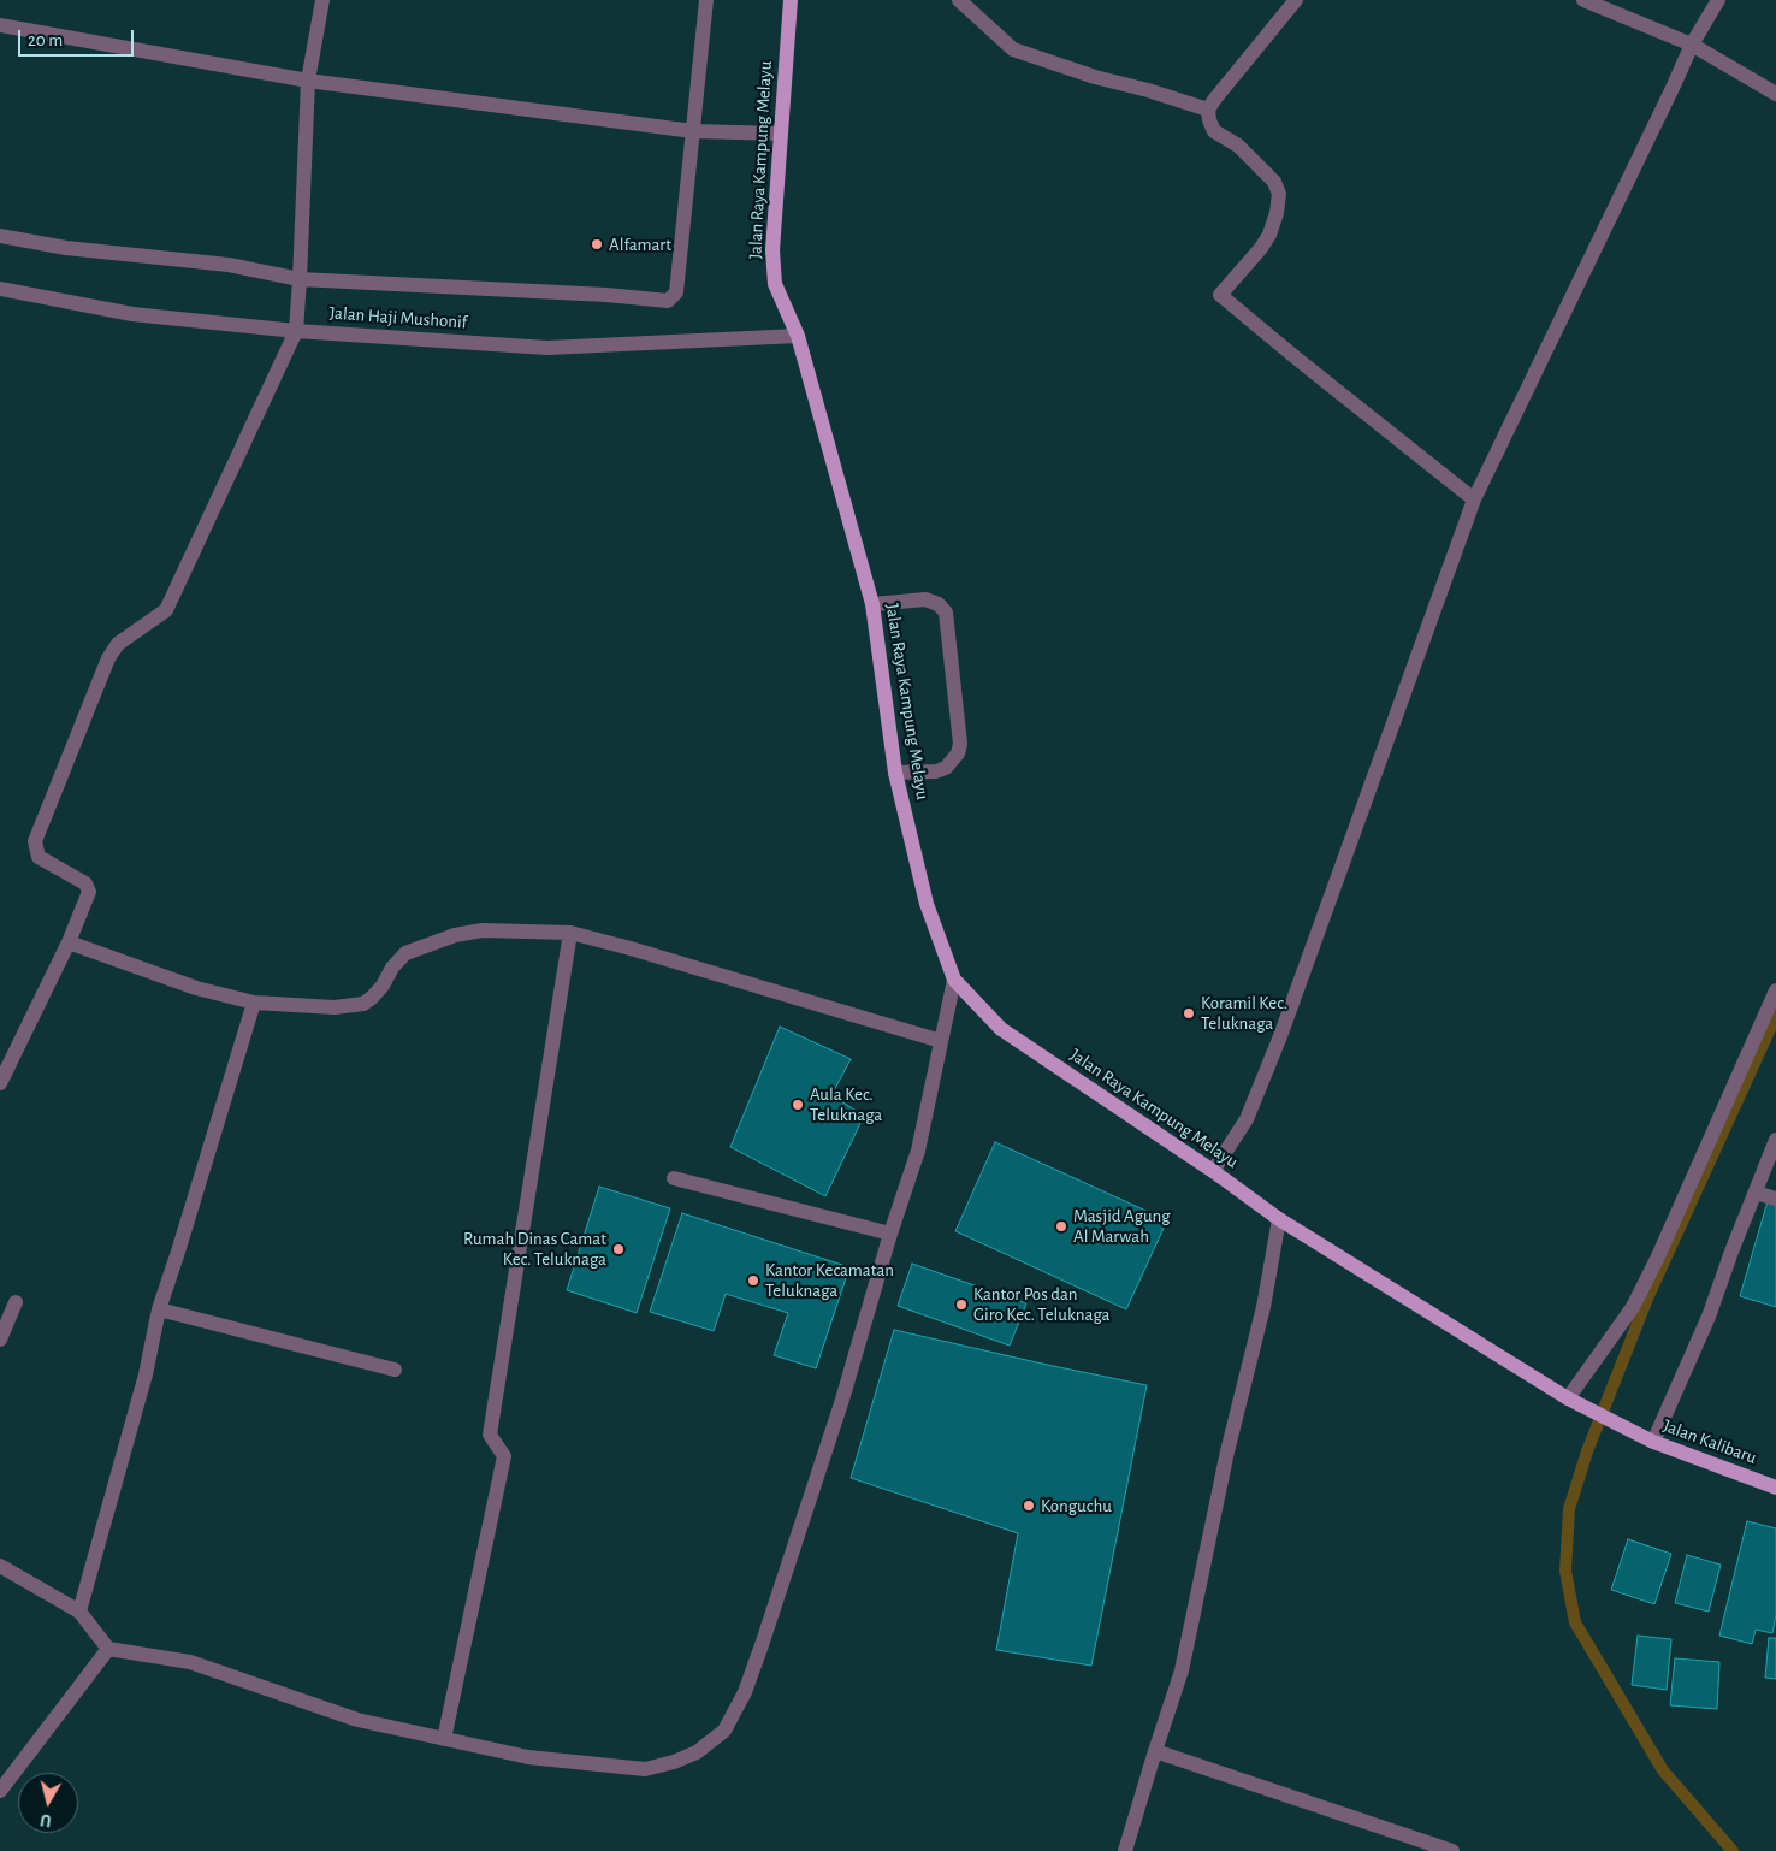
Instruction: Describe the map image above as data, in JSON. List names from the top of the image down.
{
  "streets": {
    "main road": ["Jalan Raya Kampung Melayu", "Jalan Kalibaru"],
    "street": ["Jalan Haji Mushonif"]
  },
  "crossings": [
    ["Jalan Raya Kampung Melayu", "Jalan Haji Mushonif"],
    ["Jalan Raya Kampung Melayu", "Jalan Kalibaru"]
  ],
  "places": [
    "Alfamart",
    "Koramil Kec. Teluknaga",
    "Aula Kec. Teluknaga",
    "Masjid Agung Al Marwah",
    "Rumah Dinas Camat Kec. Teluknaga",
    "Kantor Kecamatan Teluknaga",
    "Kantor Pos dan Giro Kec. Teluknaga",
    "Konguchu"
  ],
  "scale_bar": "20 m",
  "north": "bottom"
}
